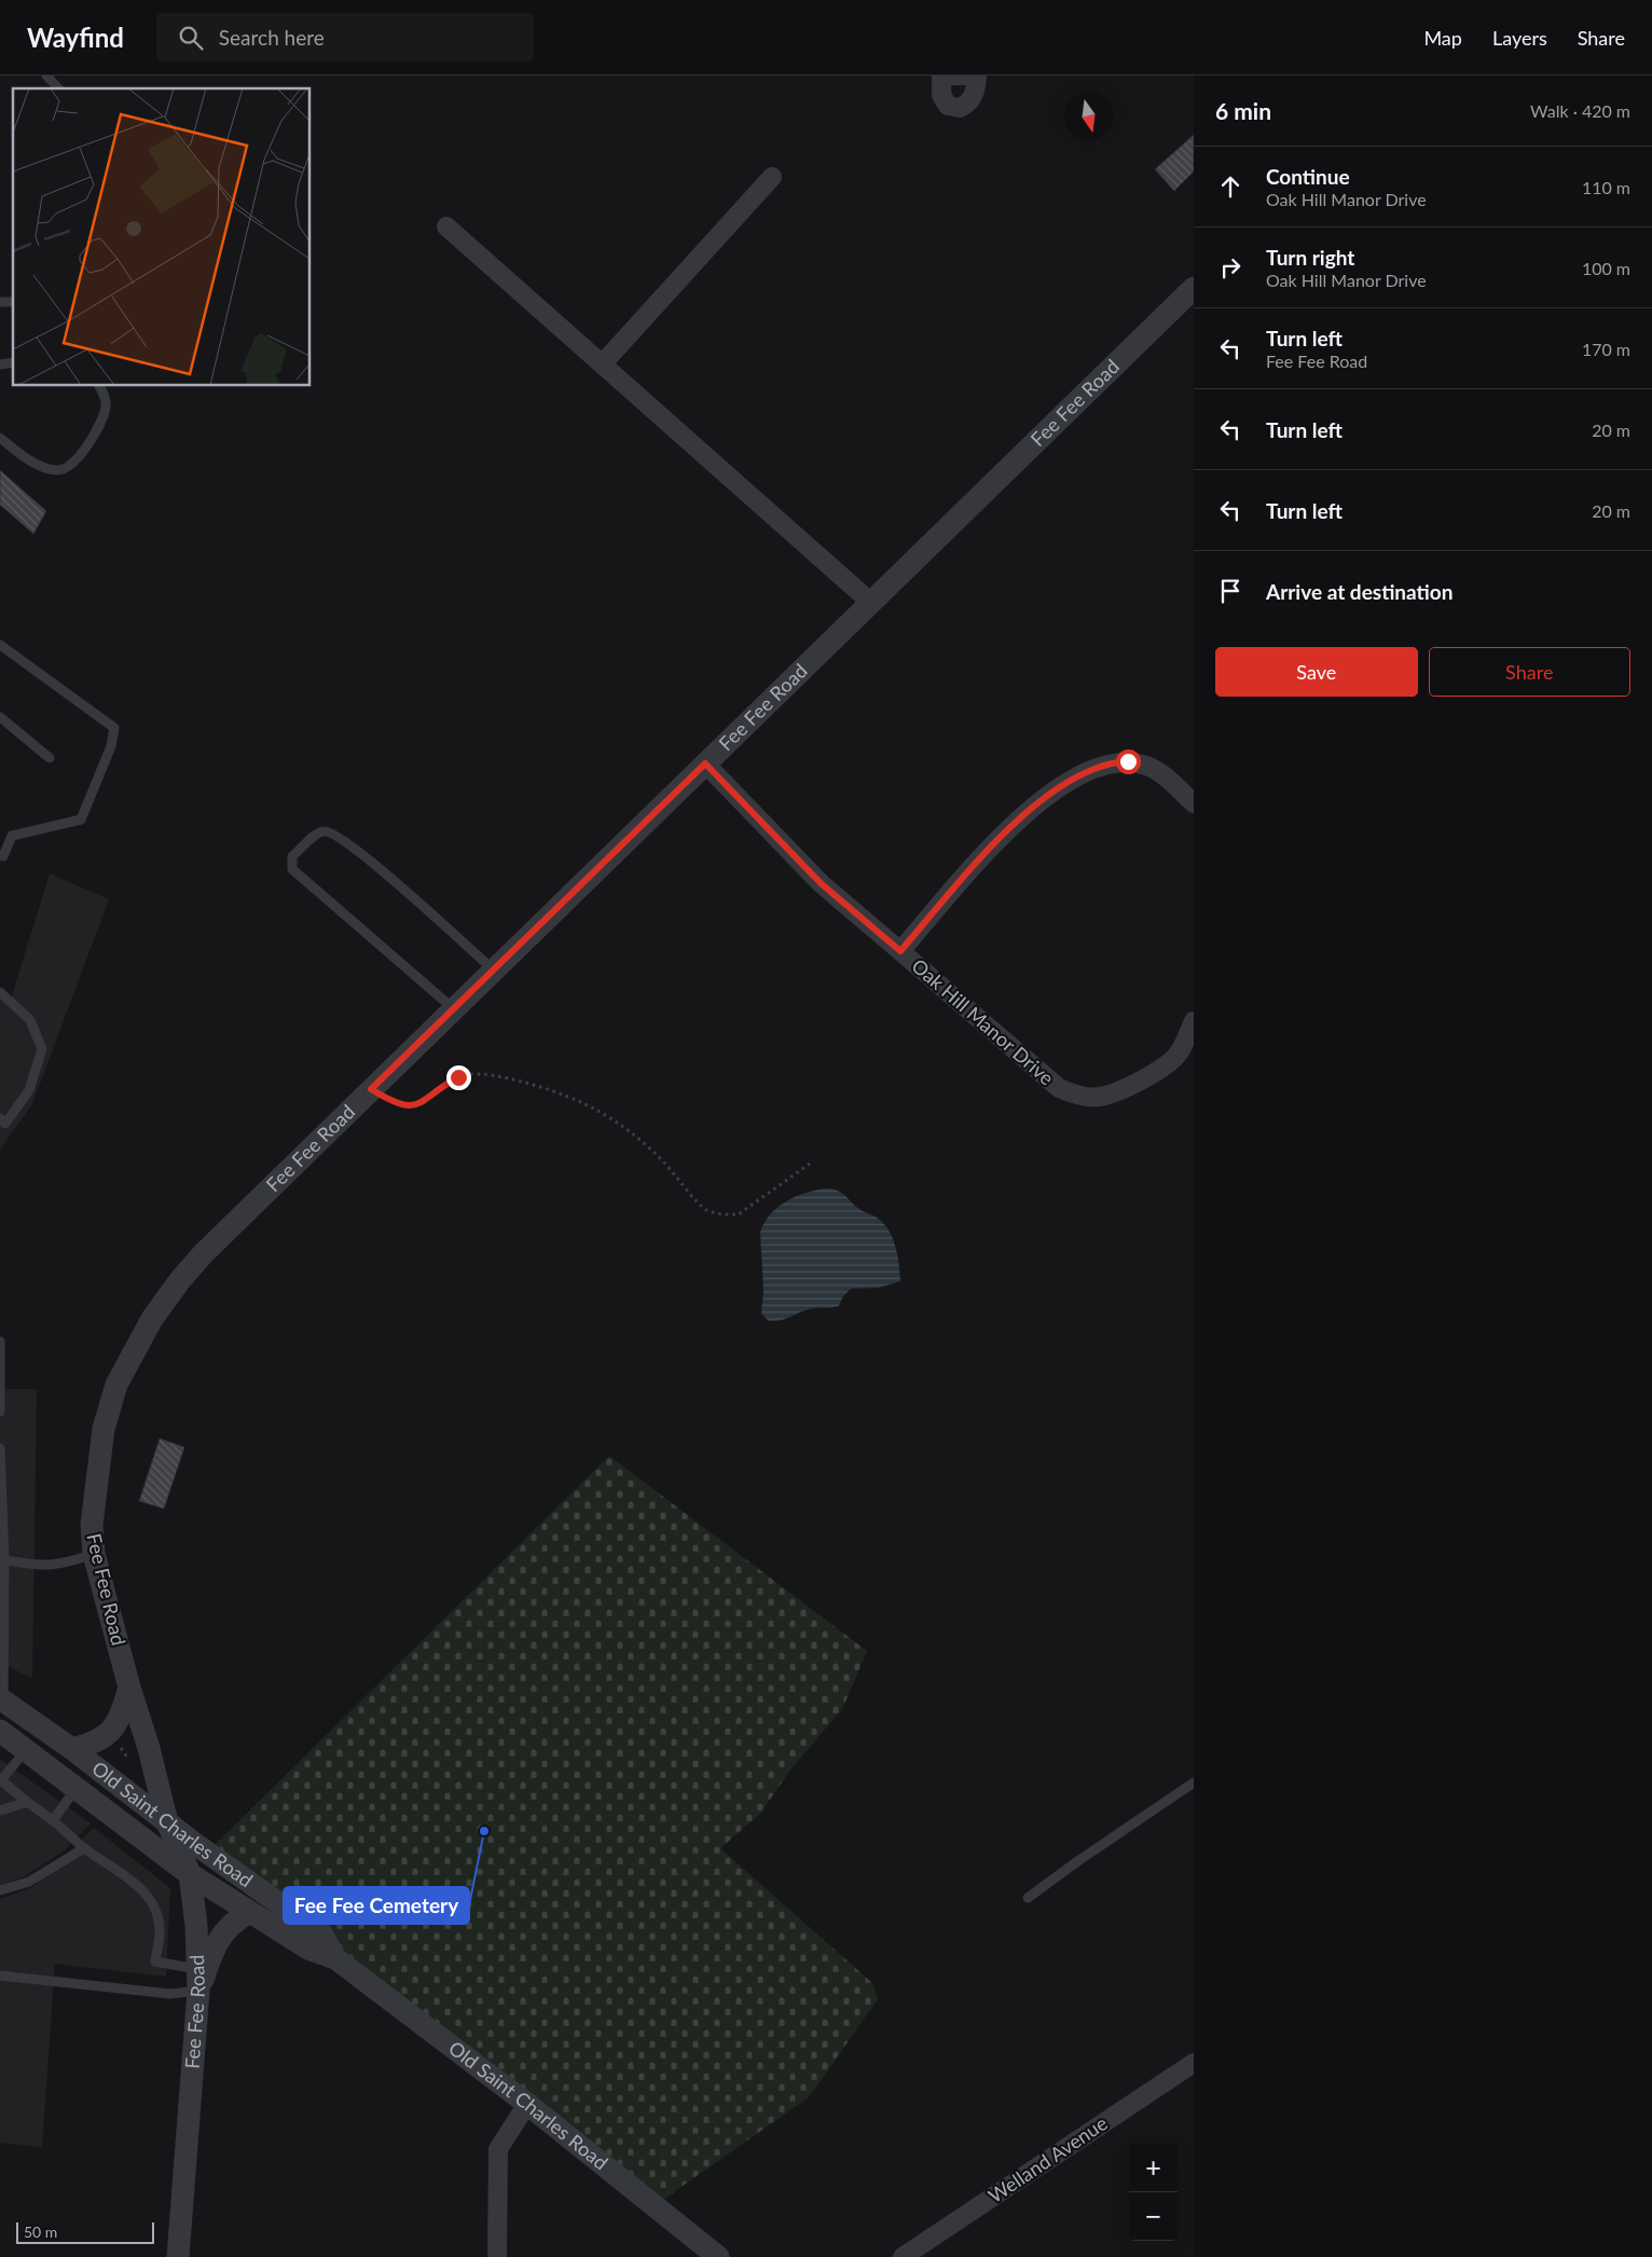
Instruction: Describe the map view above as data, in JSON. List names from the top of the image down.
{
  "streets": {
    "street": [
      "Fee Fee Road",
      "Oak Hill Manor Drive",
      "Old Saint Charles Road",
      "Welland Avenue"
    ]
  },
  "crossings": [
    ["Fee Fee Road", "Oak Hill Manor Drive"],
    ["Fee Fee Road", "Old Saint Charles Road"]
  ],
  "places": ["Fee Fee Cemetery"],
  "scale_bar": "50 m",
  "north": "bottom",
  "page": {
    "header": "Wayfind",
    "search": "Search here",
    "nav": ["Map", "Layers", "Share"],
    "heading": ["6 min", "Walk · 420 m"],
    "list": [
      ["Continue", "Oak Hill Manor Drive", "110 m"],
      ["Turn right", "Oak Hill Manor Drive", "100 m"],
      ["Turn left", "Fee Fee Road", "170 m"],
      ["Turn left", "20 m"],
      ["Turn left", "20 m"],
      "Arrive at destination"
    ],
    "buttons": ["Save", "Share"],
    "map_buttons": ["+", "−"],
    "scale": "50 m"
  }
}
